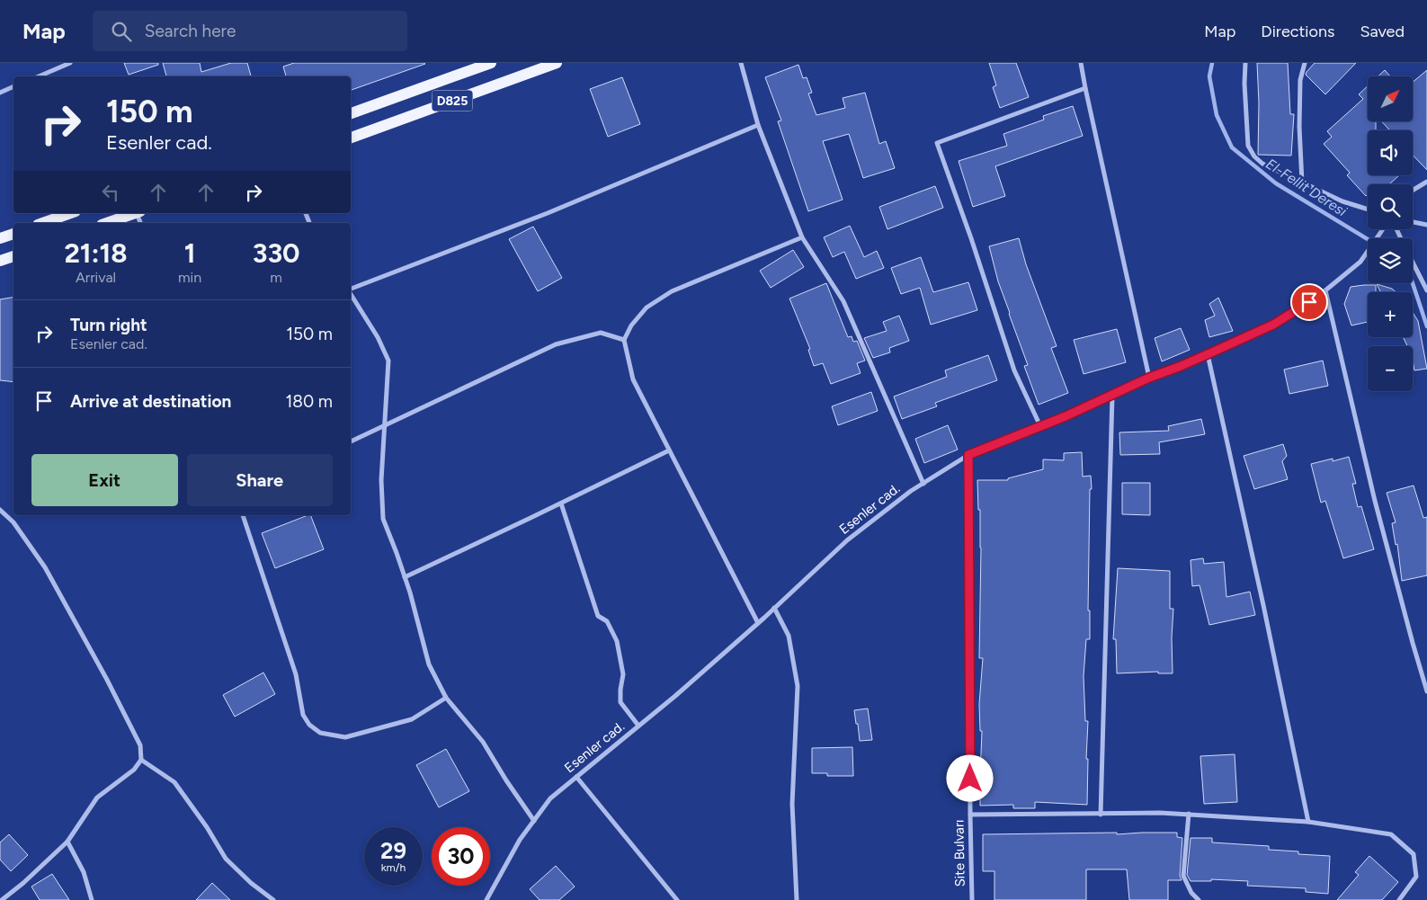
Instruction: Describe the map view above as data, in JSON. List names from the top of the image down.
{
  "streets": {
    "main road": ["D825"],
    "street": ["Esenler cad.", "Site Bulvarı"]
  },
  "crossings": [
    ["Esenler cad.", "Site Bulvarı"]
  ],
  "water": ["El-Fellit Deresi"],
  "north": "top right",
  "page": {
    "header": "Map",
    "search": "Search here",
    "nav": ["Map", "Directions", "Saved"],
    "map_buttons": ["+", "−"],
    "turn": ["150 m", "Esenler cad."],
    "eta": [
      "21:18",
      "Arrival",
      "1",
      "min",
      "330",
      "m"
    ],
    "list": [
      {
        "name": "Turn right",
        "note": "Esenler cad.",
        "value": "150 m"
      },
      {
        "name": "Arrive at destination",
        "value": "180 m"
      }
    ],
    "buttons": ["Exit", "Share"],
    "speed": "29 km/h",
    "limit": "30"
  }
}
